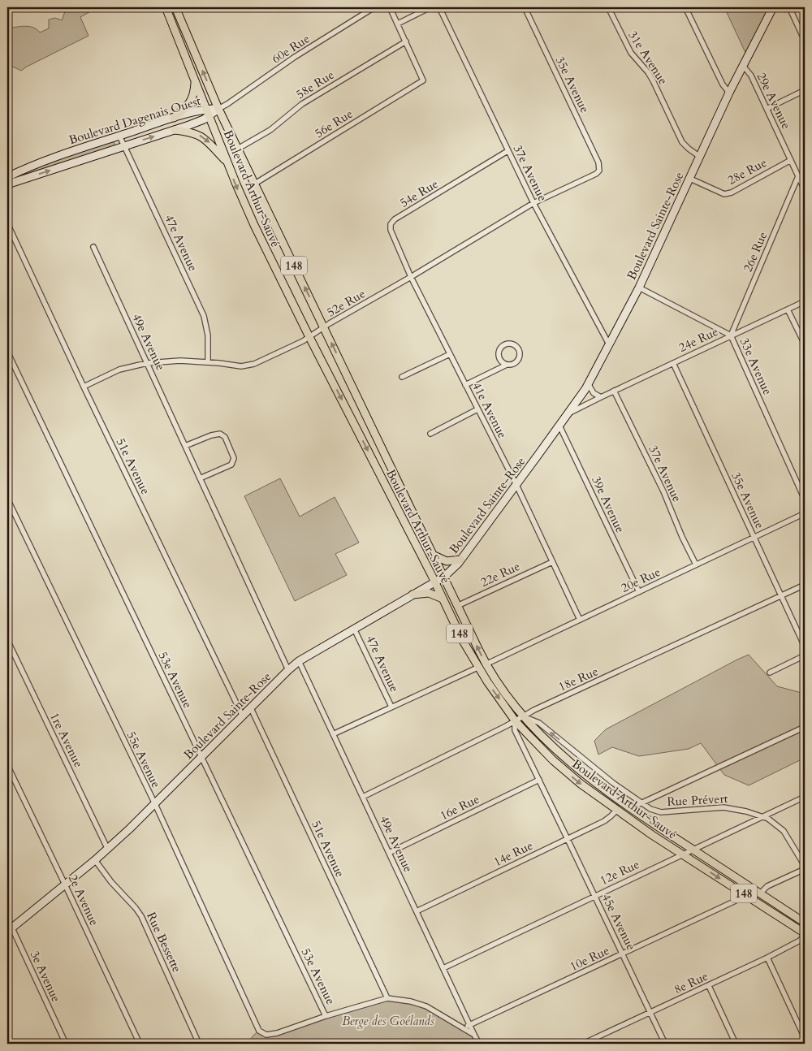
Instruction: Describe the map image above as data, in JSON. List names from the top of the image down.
{
  "streets": {
    "main road": ["Boulevard Arthur-Sauvé", "148"],
    "street": [
      "60e Rue",
      "31e Avenue",
      "58e Rue",
      "35e Avenue",
      "29e Avenue",
      "Boulevard Dagenais Ouest",
      "56e Rue",
      "28e Rue",
      "37e Avenue",
      "54e Rue",
      "Boulevard Sainte-Rose",
      "47e Avenue",
      "26e Rue",
      "52e Rue",
      "24e Rue",
      "49e Avenue",
      "33e Avenue",
      "41e Avenue",
      "51e Avenue",
      "39e Avenue",
      "22e Rue",
      "20e Rue",
      "18e Rue",
      "53e Avenue",
      "1re Avenue",
      "55e Avenue",
      "Rue Prévert",
      "16e Rue",
      "14e Rue",
      "12e Rue",
      "2e Avenue",
      "45e Avenue",
      "Rue Bessette",
      "10e Rue",
      "3e Avenue",
      "8e Rue"
    ]
  },
  "crossings": [
    ["60e Rue", "Boulevard Dagenais Ouest"],
    ["60e Rue", "Boulevard Arthur-Sauvé"],
    ["31e Avenue", "Boulevard Sainte-Rose"],
    ["58e Rue", "56e Rue"],
    ["58e Rue", "Boulevard Arthur-Sauvé"],
    ["35e Avenue", "52e Rue"],
    ["35e Avenue", "24e Rue"],
    ["35e Avenue", "20e Rue"],
    ["35e Avenue", "18e Rue"],
    ["29e Avenue", "28e Rue"],
    ["29e Avenue", "Boulevard Sainte-Rose"],
    ["29e Avenue", "26e Rue"],
    ["Boulevard Dagenais Ouest", "Boulevard Arthur-Sauvé"],
    ["Boulevard Dagenais Ouest", "47e Avenue"],
    ["56e Rue", "Boulevard Arthur-Sauvé"],
    ["28e Rue", "Boulevard Sainte-Rose"],
    ["37e Avenue", "54e Rue"],
    ["37e Avenue", "Boulevard Sainte-Rose"],
    ["37e Avenue", "52e Rue"],
    ["37e Avenue", "24e Rue"],
    ["37e Avenue", "20e Rue"],
    ["Boulevard Arthur-Sauvé", "Boulevard Sainte-Rose"],
    ["Boulevard Arthur-Sauvé", "52e Rue"],
    ["Boulevard Arthur-Sauvé", "22e Rue"],
    ["Boulevard Arthur-Sauvé", "20e Rue"],
    ["Boulevard Arthur-Sauvé", "18e Rue"],
    ["Boulevard Arthur-Sauvé", "Rue Prévert"],
    ["Boulevard Arthur-Sauvé", "14e Rue"],
    ["Boulevard Arthur-Sauvé", "12e Rue"],
    ["Boulevard Arthur-Sauvé", "45e Avenue"],
    ["Boulevard Arthur-Sauvé", "10e Rue"],
    ["Boulevard Arthur-Sauvé", "8e Rue"],
    ["54e Rue", "52e Rue"],
    ["54e Rue", "41e Avenue"],
    ["Boulevard Sainte-Rose", "47e Avenue"],
    ["Boulevard Sainte-Rose", "24e Rue"],
    ["Boulevard Sainte-Rose", "49e Avenue"],
    ["Boulevard Sainte-Rose", "33e Avenue"],
    ["Boulevard Sainte-Rose", "41e Avenue"],
    ["Boulevard Sainte-Rose", "51e Avenue"],
    ["Boulevard Sainte-Rose", "39e Avenue"],
    ["Boulevard Sainte-Rose", "53e Avenue"],
    ["Boulevard Sainte-Rose", "1re Avenue"],
    ["Boulevard Sainte-Rose", "55e Avenue"],
    ["Boulevard Sainte-Rose", "2e Avenue"],
    ["Boulevard Sainte-Rose", "Rue Bessette"],
    ["Boulevard Sainte-Rose", "3e Avenue"],
    ["47e Avenue", "52e Rue"],
    ["26e Rue", "24e Rue"],
    ["26e Rue", "33e Avenue"],
    ["52e Rue", "49e Avenue"],
    ["52e Rue", "41e Avenue"],
    ["52e Rue", "51e Avenue"],
    ["24e Rue", "33e Avenue"],
    ["49e Avenue", "18e Rue"],
    ["49e Avenue", "16e Rue"],
    ["49e Avenue", "14e Rue"],
    ["49e Avenue", "12e Rue"],
    ["49e Avenue", "10e Rue"],
    ["41e Avenue", "22e Rue"],
    ["41e Avenue", "20e Rue"],
    ["39e Avenue", "20e Rue"],
    ["18e Rue", "Rue Prévert"],
    ["18e Rue", "45e Avenue"],
    ["53e Avenue", "55e Avenue"],
    ["Rue Prévert", "12e Rue"],
    ["16e Rue", "45e Avenue"],
    ["14e Rue", "45e Avenue"],
    ["12e Rue", "45e Avenue"],
    ["45e Avenue", "10e Rue"],
    ["45e Avenue", "8e Rue"]
  ],
  "one_way": ["Rue Prévert"],
  "parks": ["Berge des Goélands"]
}
